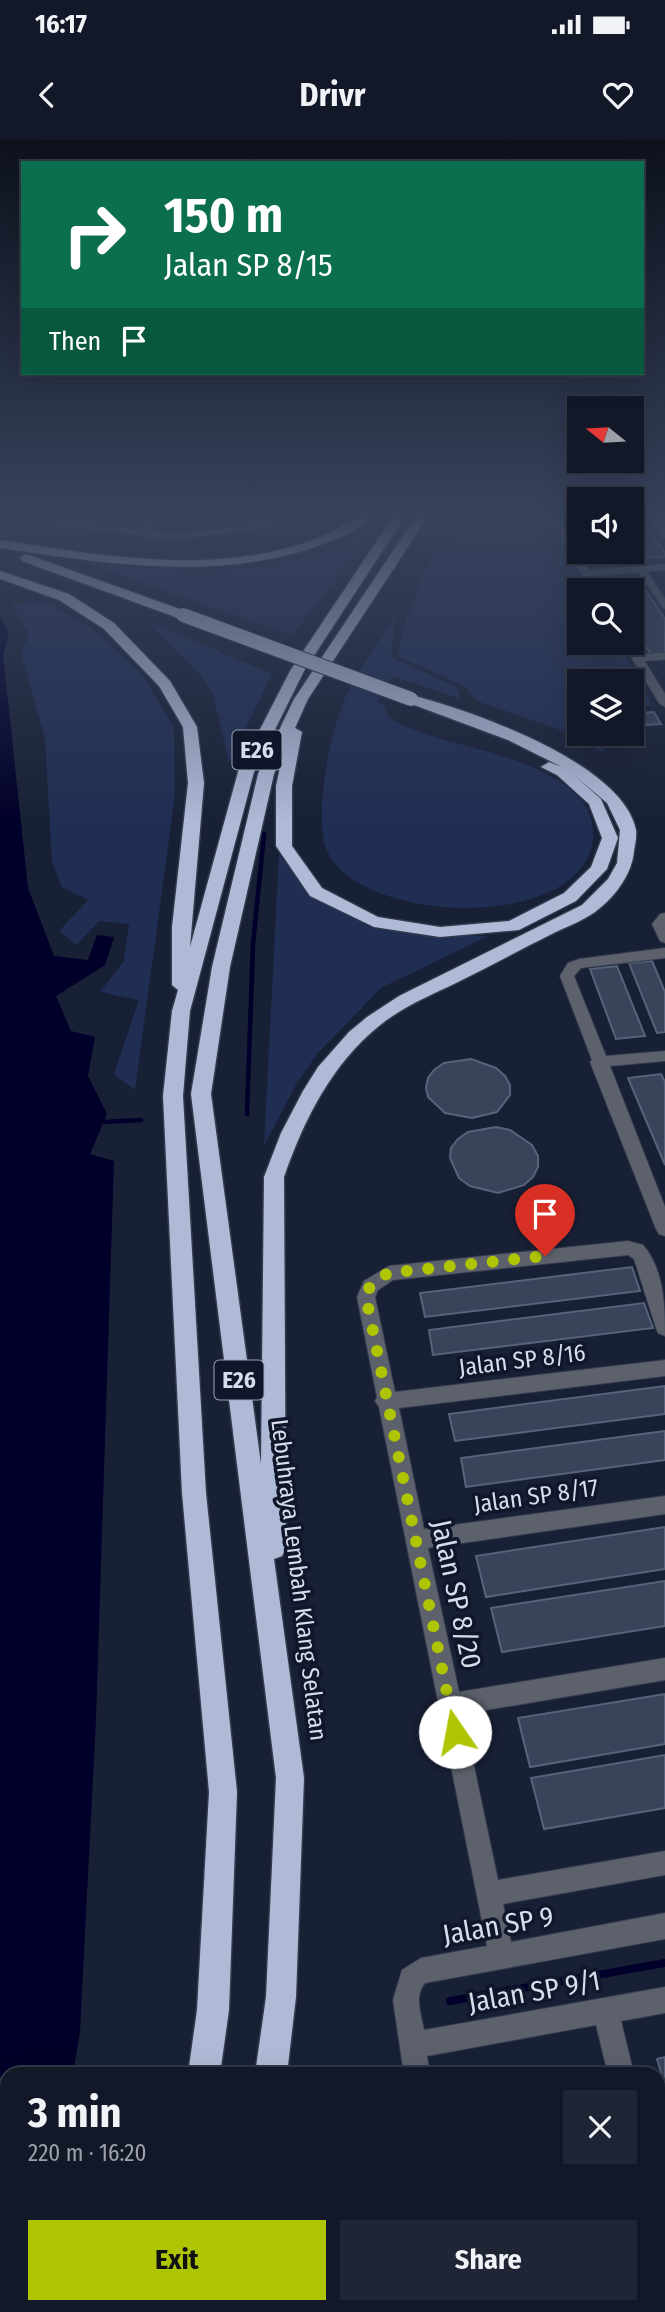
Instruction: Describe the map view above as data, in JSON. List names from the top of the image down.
{
  "streets": {
    "highway": ["E26", "Lebuhraya Lembah Klang Selatan"],
    "street": [
      "Jalan SP 8/16",
      "Jalan SP 8/17",
      "Jalan SP 8/20",
      "Jalan SP 9",
      "Jalan SP 9/1"
    ]
  },
  "crossings": [
    ["Jalan SP 8/16", "Jalan SP 8/20"],
    ["Jalan SP 8/17", "Jalan SP 8/20"],
    ["Jalan SP 8/20", "Jalan SP 9"],
    ["Jalan SP 9", "Jalan SP 9/1"]
  ],
  "north": "left",
  "page": {
    "status": "16:17",
    "header": "Drivr",
    "turn": ["150 m", "Jalan SP 8/15"],
    "then": "Then",
    "heading": ["3 min", "220 m · 16:20"],
    "buttons": ["Exit", "Share"]
  }
}
